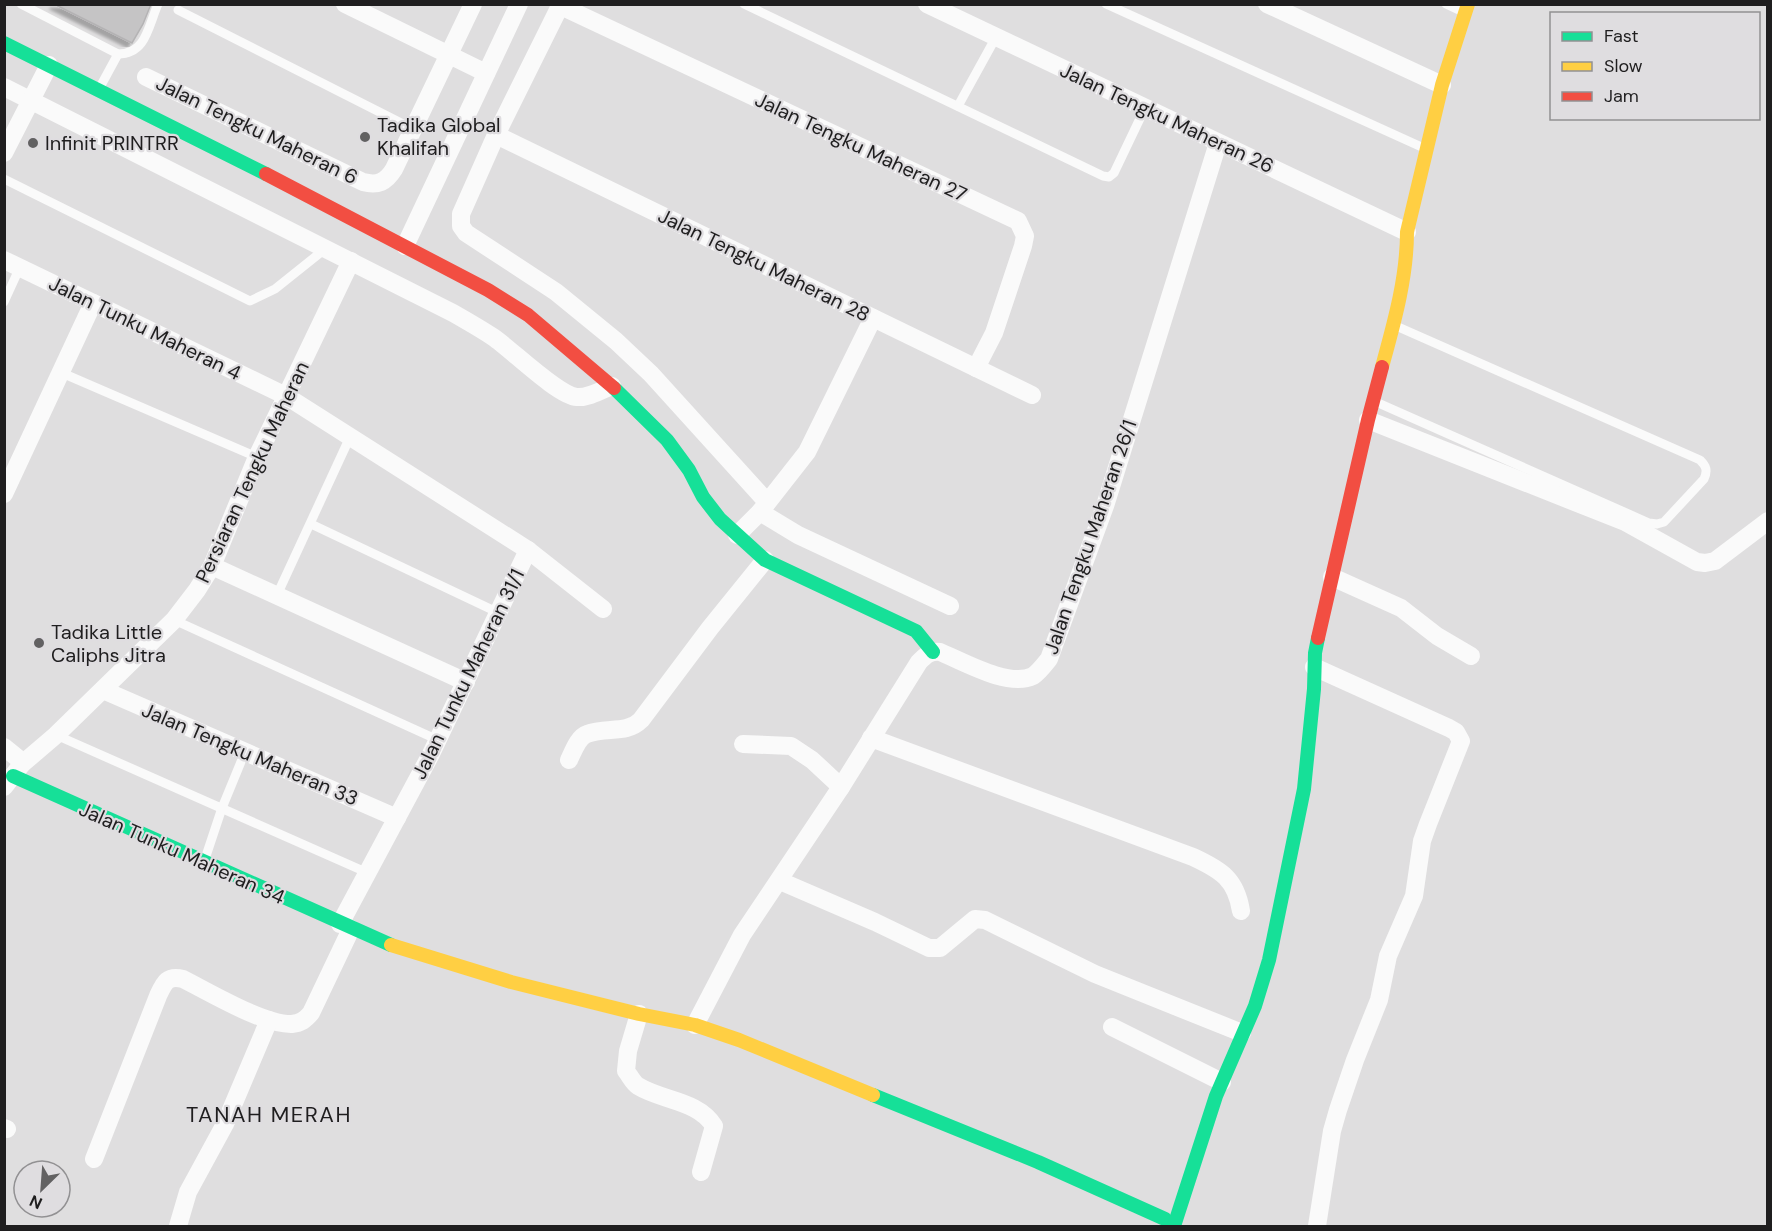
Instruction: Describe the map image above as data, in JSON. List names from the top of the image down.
{
  "streets": {
    "street": [
      "Jalan Tengku Maheran 26",
      "Jalan Tengku Maheran 6",
      "Jalan Tengku Maheran 27",
      "Jalan Tengku Maheran 28",
      "Jalan Tunku Maheran 4",
      "Persiaran Tengku Maheran",
      "Jalan Tengku Maheran 26/1",
      "Jalan Tunku Maheran 31/1",
      "Jalan Tengku Maheran 33",
      "Jalan Tunku Maheran 34"
    ]
  },
  "crossings": [
    ["Jalan Tengku Maheran 26", "Jalan Tengku Maheran 26/1"],
    ["Jalan Tengku Maheran 27", "Jalan Tengku Maheran 28"],
    ["Jalan Tunku Maheran 4", "Persiaran Tengku Maheran"],
    ["Jalan Tunku Maheran 4", "Jalan Tunku Maheran 31/1"],
    ["Persiaran Tengku Maheran", "Jalan Tunku Maheran 31/1"],
    ["Persiaran Tengku Maheran", "Jalan Tengku Maheran 33"],
    ["Persiaran Tengku Maheran", "Jalan Tunku Maheran 34"],
    ["Jalan Tunku Maheran 31/1", "Jalan Tengku Maheran 33"],
    ["Jalan Tunku Maheran 31/1", "Jalan Tunku Maheran 34"]
  ],
  "districts": ["TANAH MERAH"],
  "places": ["Tadika Global Khalifah", "Infinit PRINTRR", "Tadika Little Caliphs Jitra"],
  "legend": ["Fast", "Slow", "Jam"],
  "north": "bottom left"
}
